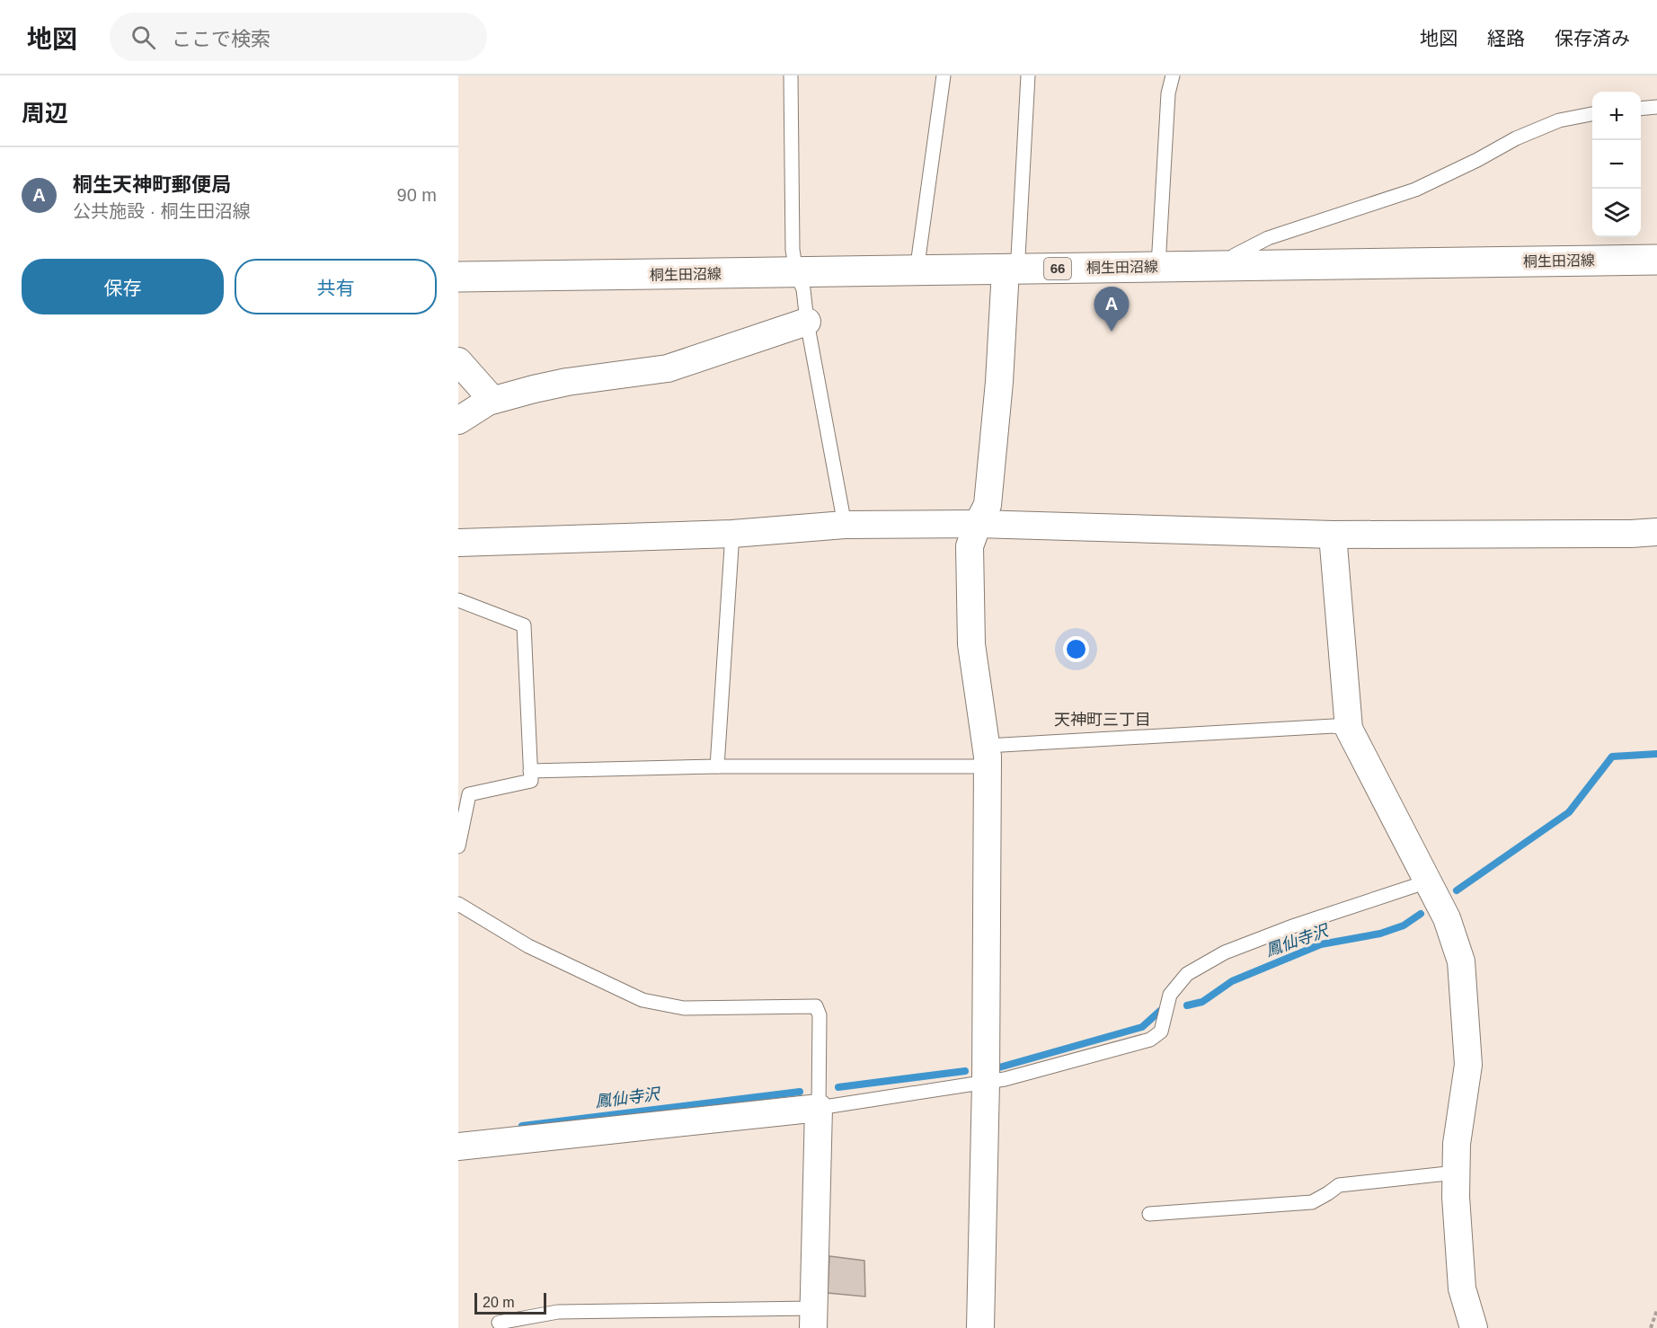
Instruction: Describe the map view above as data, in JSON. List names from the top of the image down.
{
  "streets": {
    "main road": ["桐生田沼線", "66"]
  },
  "districts": ["天神町三丁目"],
  "water": ["鳳仙寺沢"],
  "scale_bar": "20 m",
  "page": {
    "header": "地図",
    "search": "ここで検索",
    "nav": ["地図", "経路", "保存済み"],
    "heading": "周辺",
    "map_buttons": ["+", "−"],
    "list": [
      {
        "mark": "A",
        "name": "桐生天神町郵便局",
        "note": "公共施設 · 桐生田沼線",
        "value": "90 m"
      }
    ],
    "buttons": ["保存", "共有"],
    "pins": "A",
    "scale": "20 m"
  }
}
